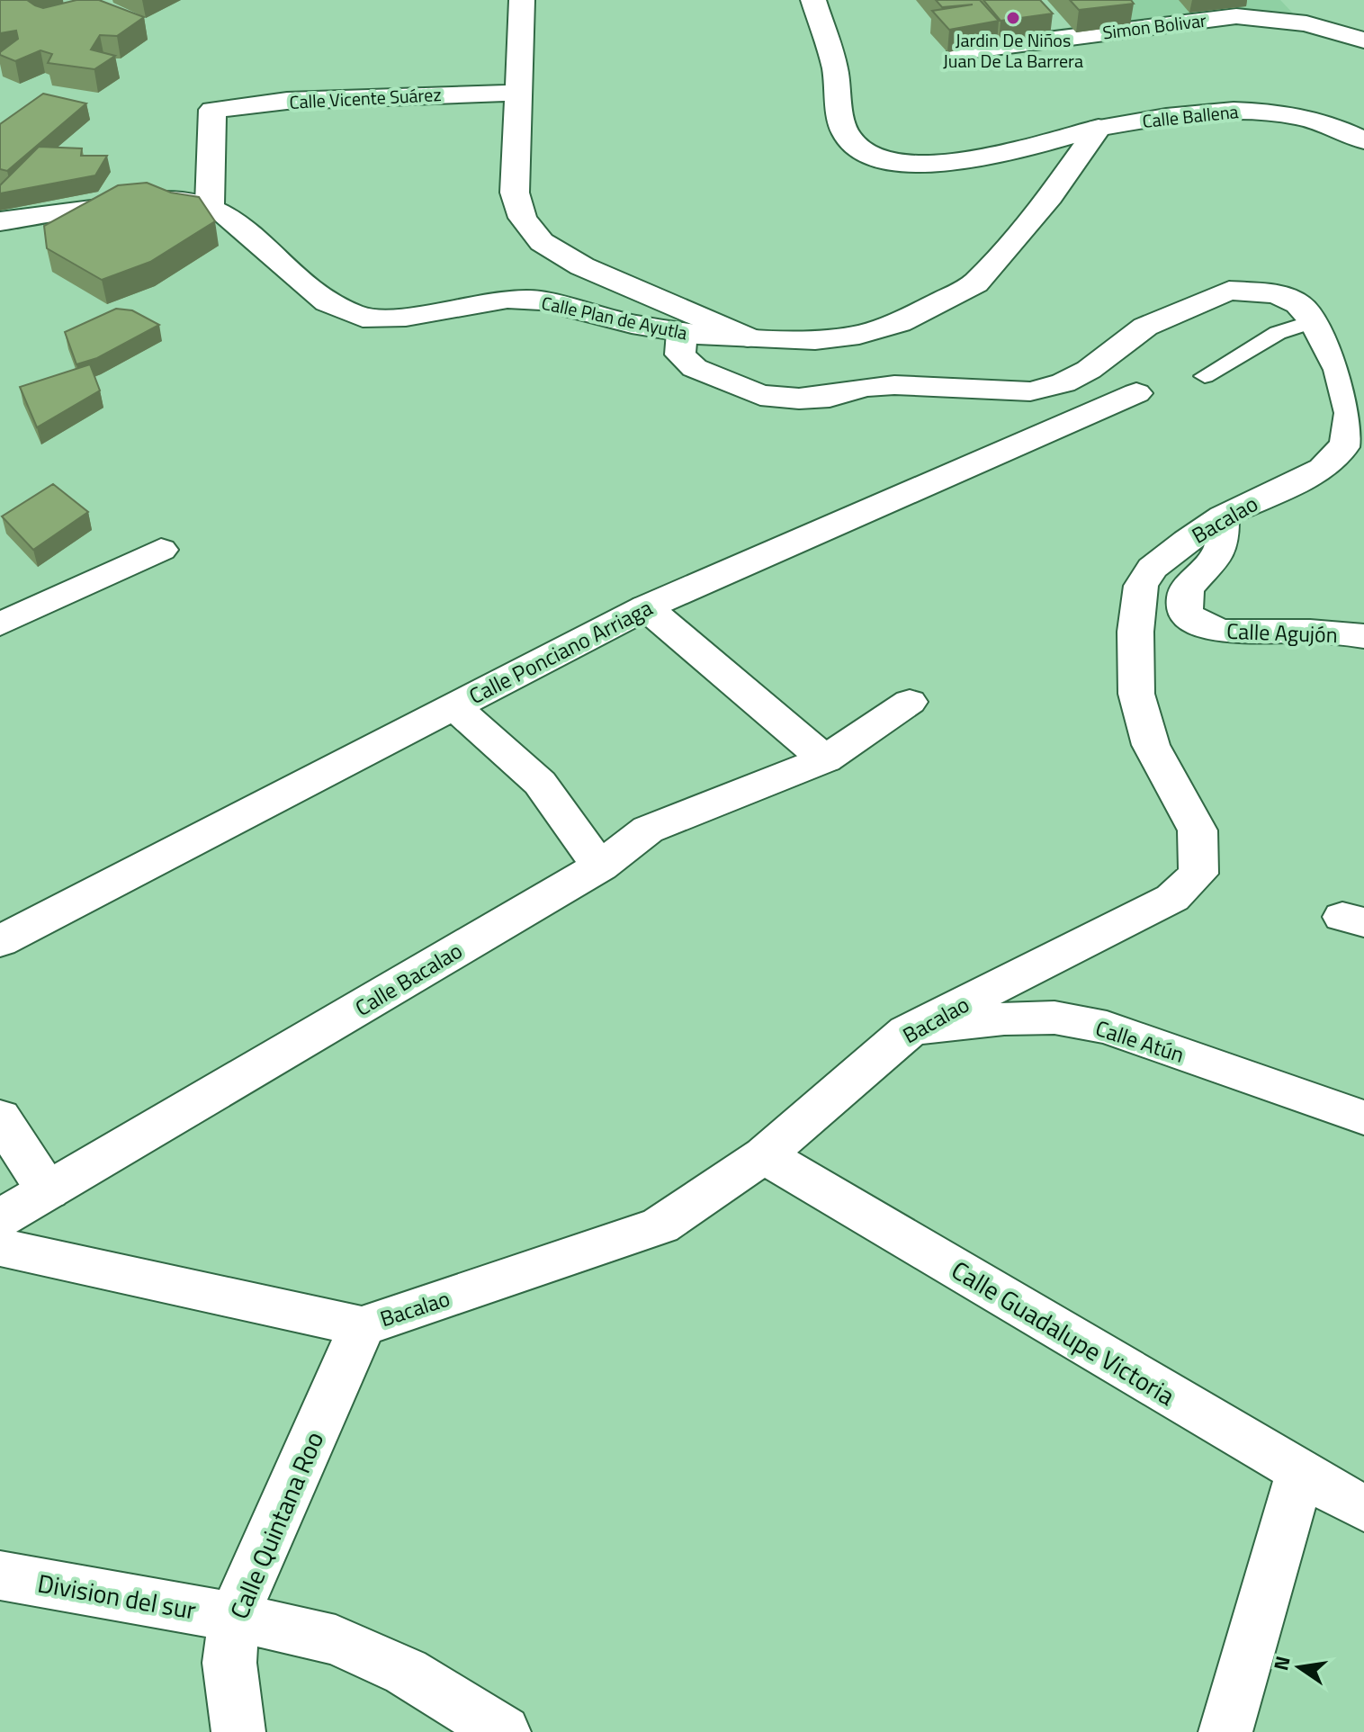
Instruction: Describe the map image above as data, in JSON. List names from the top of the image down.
{
  "streets": {
    "street": [
      "Simon Bolivar",
      "Calle Vicente Suárez",
      "Calle Ballena",
      "Calle Plan de Ayutla",
      "Bacalao",
      "Calle Agujón",
      "Calle Ponciano Arriaga",
      "Calle Bacalao",
      "Calle Atún",
      "Calle Guadalupe Victoria",
      "Calle Quintana Roo",
      "Division del sur"
    ]
  },
  "crossings": [
    ["Calle Vicente Suárez", "Calle Plan de Ayutla"],
    ["Calle Ballena", "Calle Plan de Ayutla"],
    ["Bacalao", "Calle Agujón"],
    ["Bacalao", "Calle Atún"],
    ["Bacalao", "Calle Guadalupe Victoria"],
    ["Bacalao", "Calle Quintana Roo"],
    ["Calle Quintana Roo", "Division del sur"]
  ],
  "places": ["Jardin De Niños Juan De La Barrera"],
  "north": "left"
}
